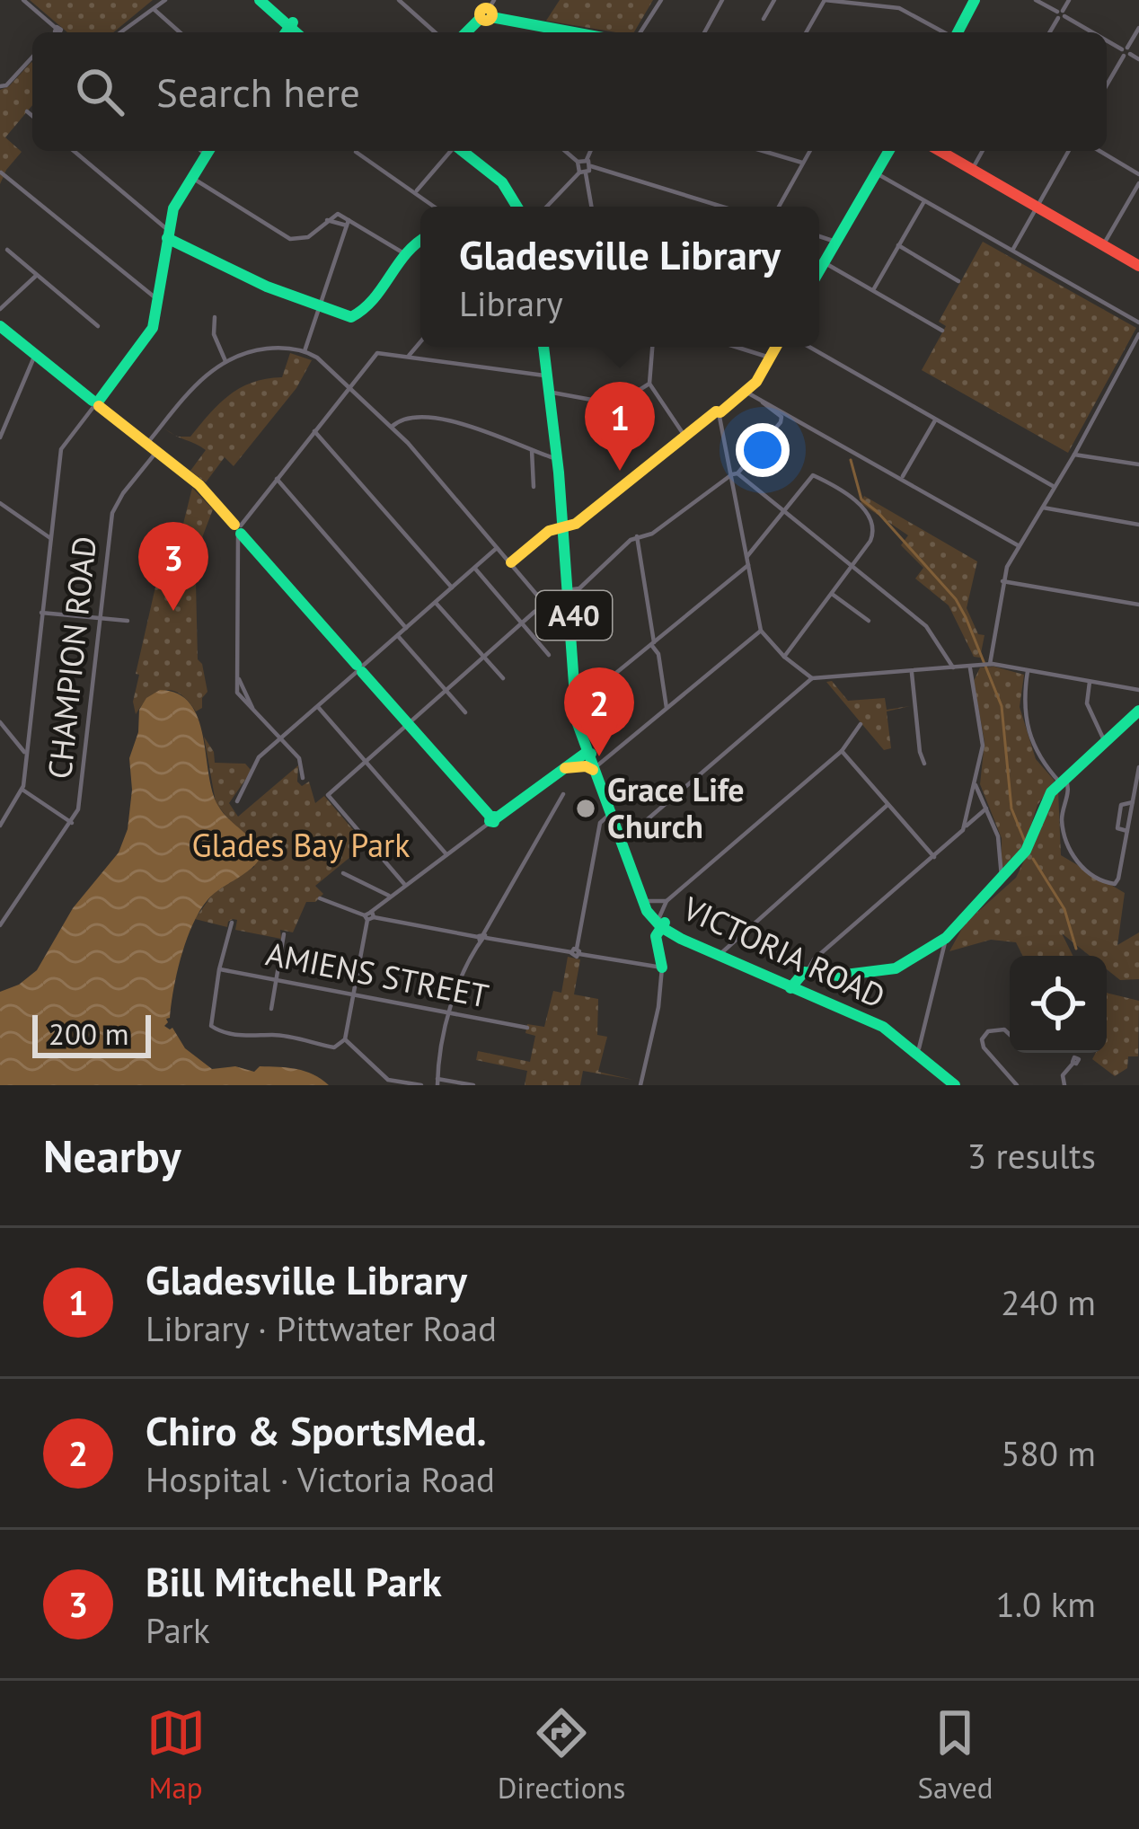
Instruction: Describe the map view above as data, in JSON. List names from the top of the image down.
{
  "streets": {
    "main road": ["A40", "VICTORIA ROAD"],
    "street": ["CHAMPION ROAD", "AMIENS STREET"]
  },
  "parks": ["Glades Bay Park"],
  "places": ["Grace Life Church"],
  "scale_bar": "200 m",
  "page": {
    "search": "Search here",
    "popup": ["Gladesville Library", "Library"],
    "pins": ["1", "3", "2"],
    "scale": "200 m",
    "heading": ["Nearby", "3 results"],
    "list": [
      {
        "mark": "1",
        "name": "Gladesville Library",
        "note": "Library · Pittwater Road",
        "value": "240 m"
      },
      {
        "mark": "2",
        "name": "Chiro & SportsMed.",
        "note": "Hospital · Victoria Road",
        "value": "580 m"
      },
      {
        "mark": "3",
        "name": "Bill Mitchell Park",
        "note": "Park",
        "value": "1.0 km"
      }
    ],
    "nav": ["Map", "Directions", "Saved"]
  }
}
